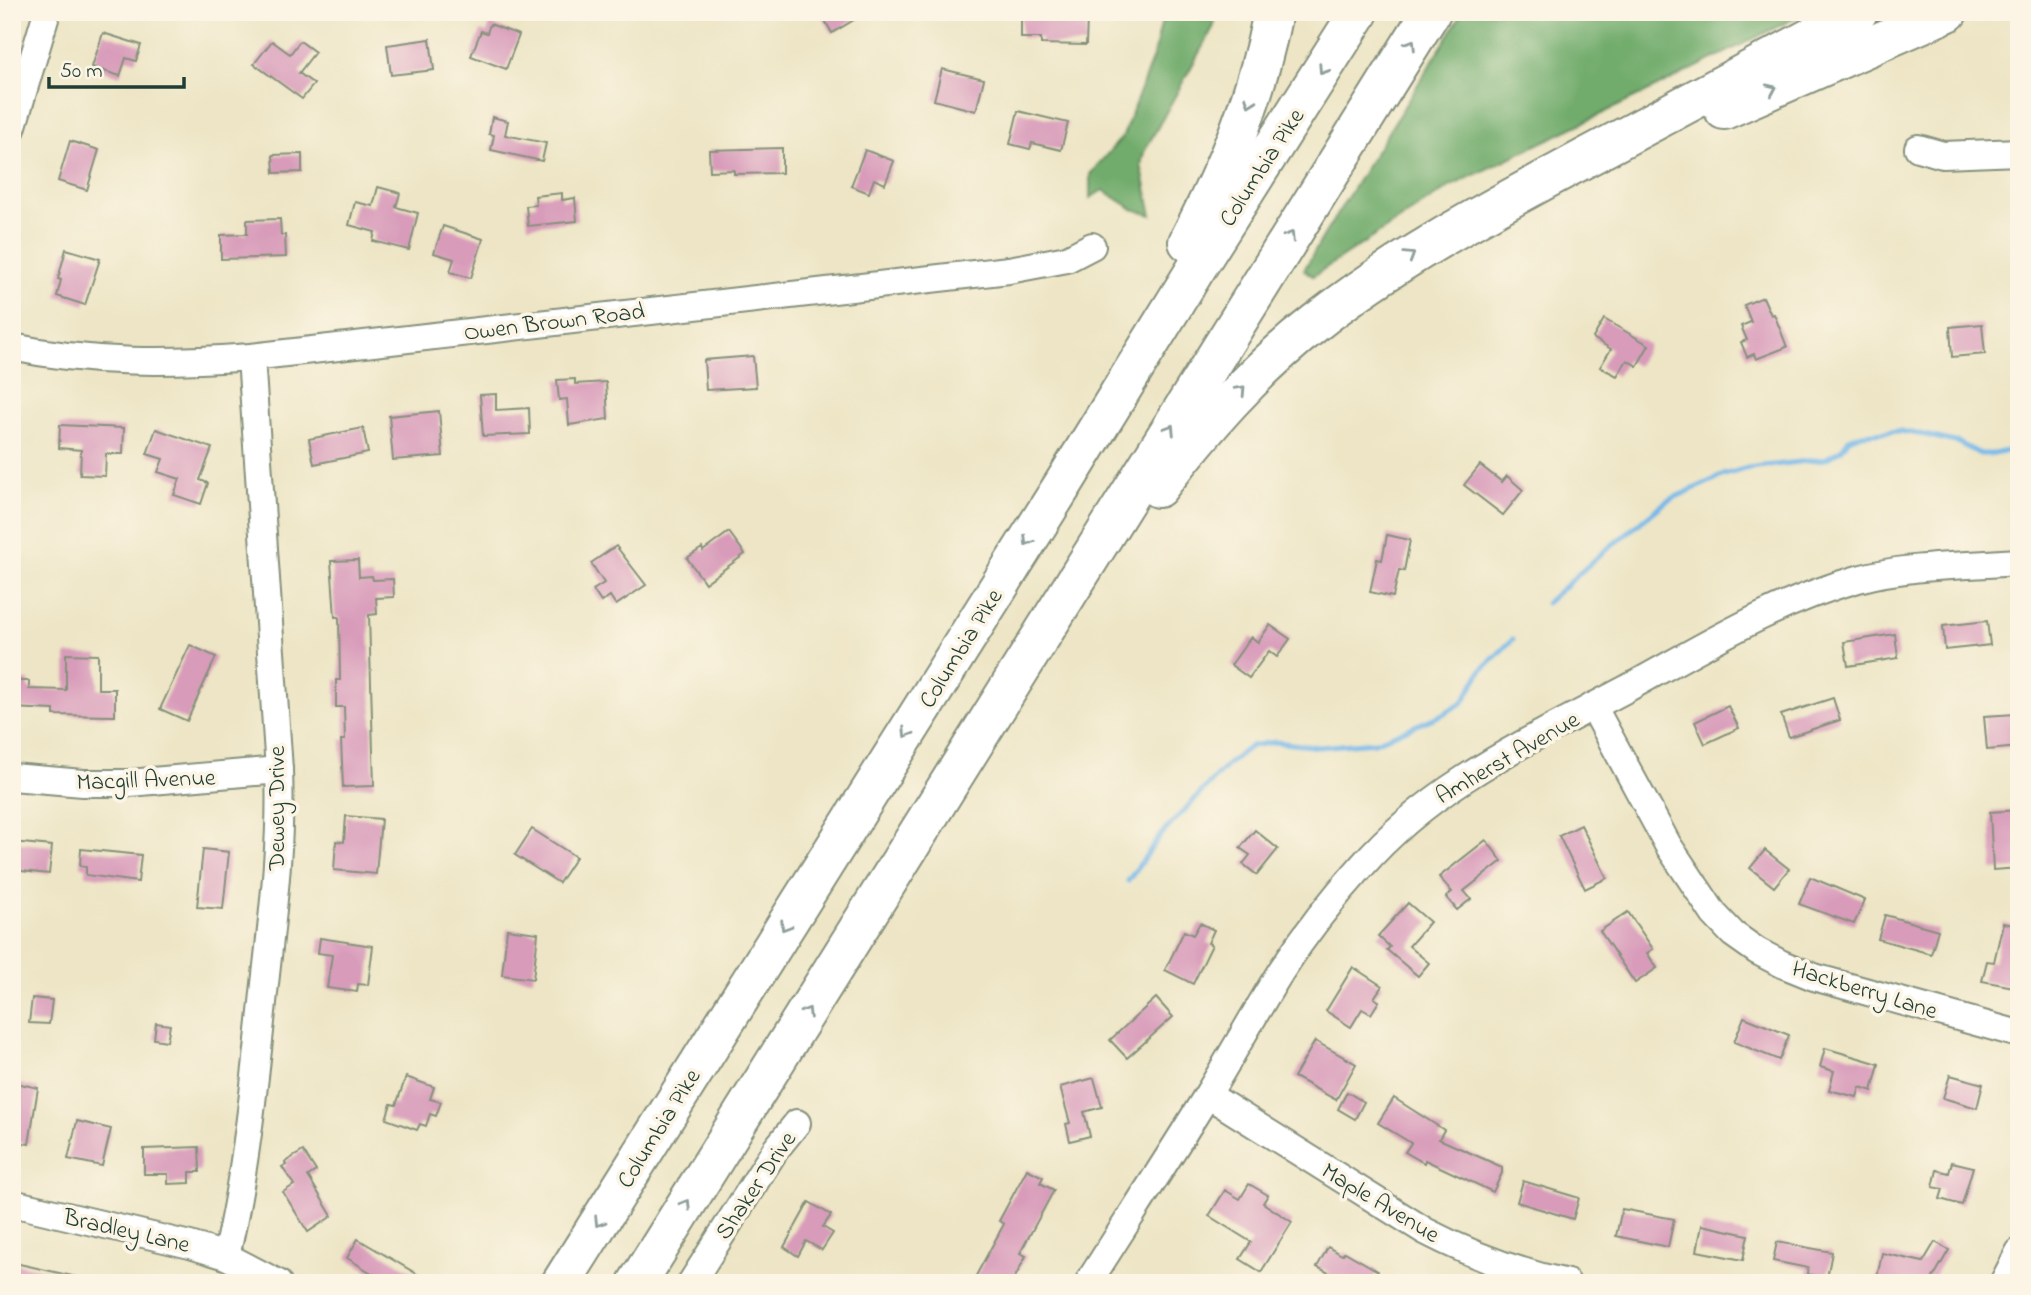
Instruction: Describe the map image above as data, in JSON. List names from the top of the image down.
{
  "streets": {
    "highway": ["Columbia Pike"],
    "street": [
      "Owen Brown Road",
      "Amherst Avenue",
      "Macgill Avenue",
      "Dewey Drive",
      "Hackberry Lane",
      "Shaker Drive",
      "Maple Avenue",
      "Bradley Lane"
    ]
  },
  "crossings": [
    ["Owen Brown Road", "Dewey Drive"],
    ["Amherst Avenue", "Hackberry Lane"],
    ["Amherst Avenue", "Maple Avenue"],
    ["Macgill Avenue", "Dewey Drive"],
    ["Dewey Drive", "Bradley Lane"]
  ],
  "scale_bar": "50 m"
}
